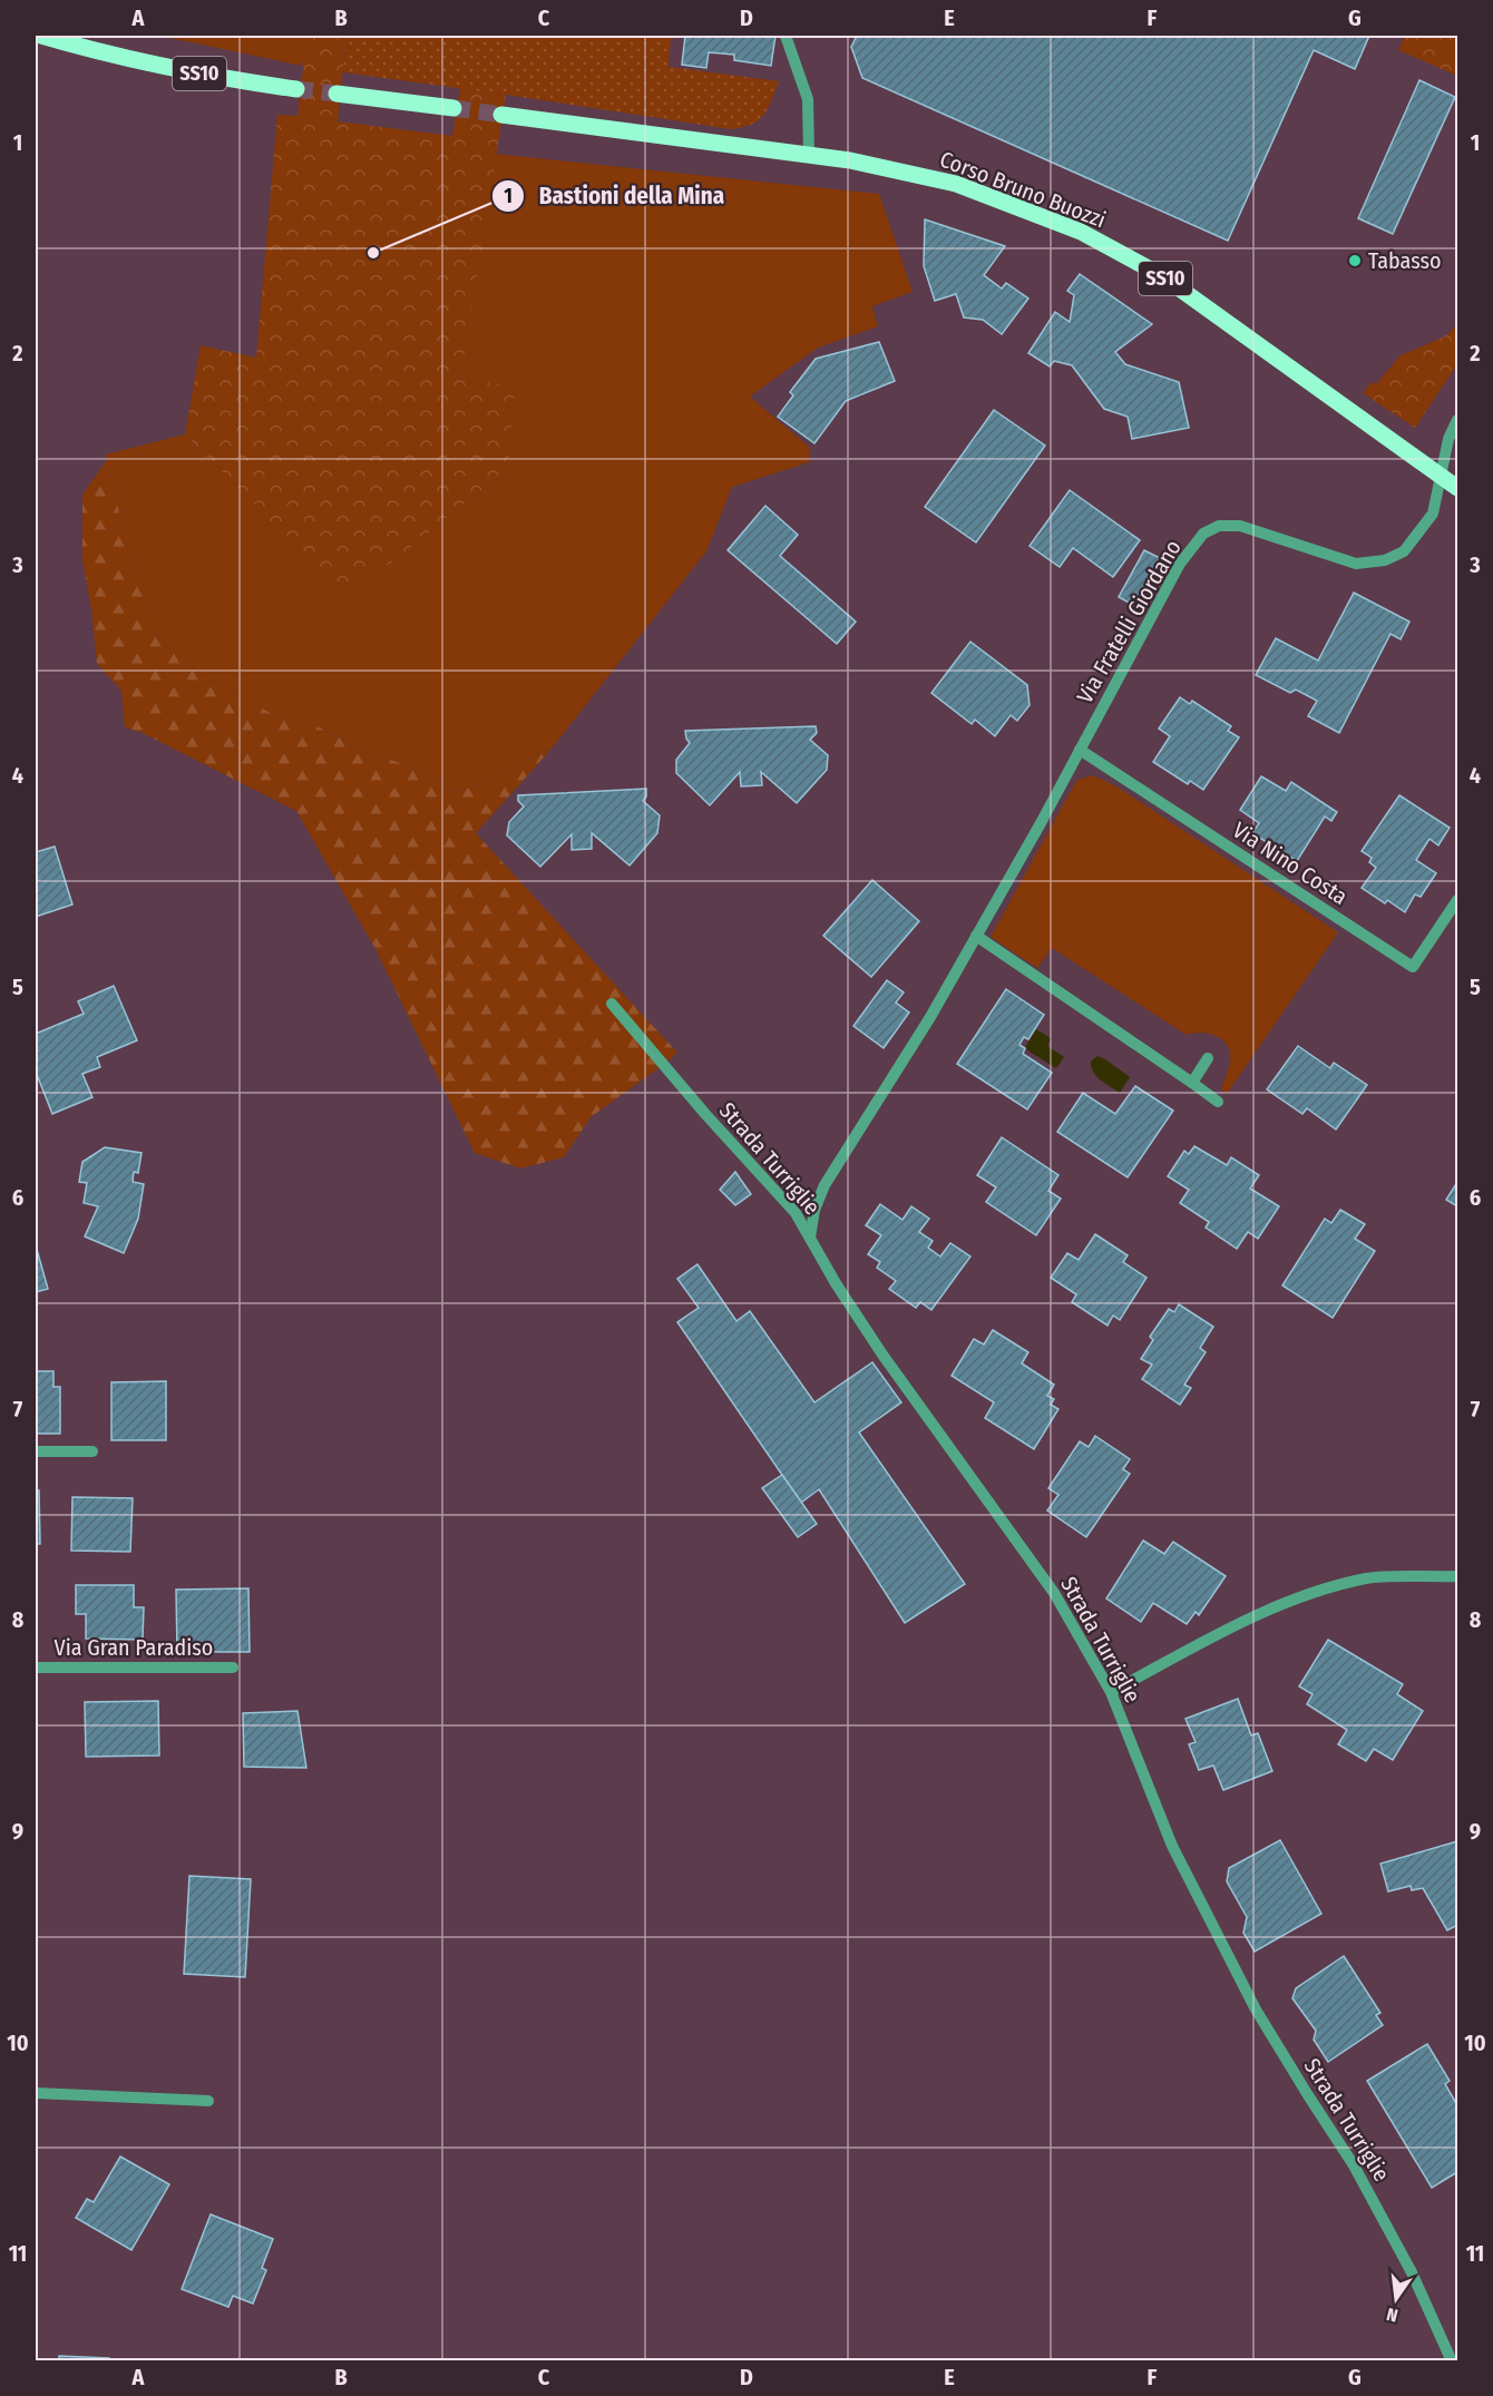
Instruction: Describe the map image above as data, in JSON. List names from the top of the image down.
{
  "streets": {
    "main road": ["SS10", "Corso Bruno Buozzi"],
    "street": [
      "Via Fratelli Giordano",
      "Via Nino Costa",
      "Strada Turriglie",
      "Via Gran Paradiso"
    ]
  },
  "crossings": [
    ["Corso Bruno Buozzi", "Via Fratelli Giordano"],
    ["Via Fratelli Giordano", "Via Nino Costa"],
    ["Via Fratelli Giordano", "Strada Turriglie"]
  ],
  "places": ["Bastioni della Mina", "Tabasso"],
  "north": "bottom",
  "grid": {
    "columns": [
      "A",
      "B",
      "C",
      "D",
      "E",
      "F",
      "G"
    ],
    "rows": [
      "1",
      "2",
      "3",
      "4",
      "5",
      "6",
      "7",
      "8",
      "9",
      "10",
      "11"
    ]
  }
}
